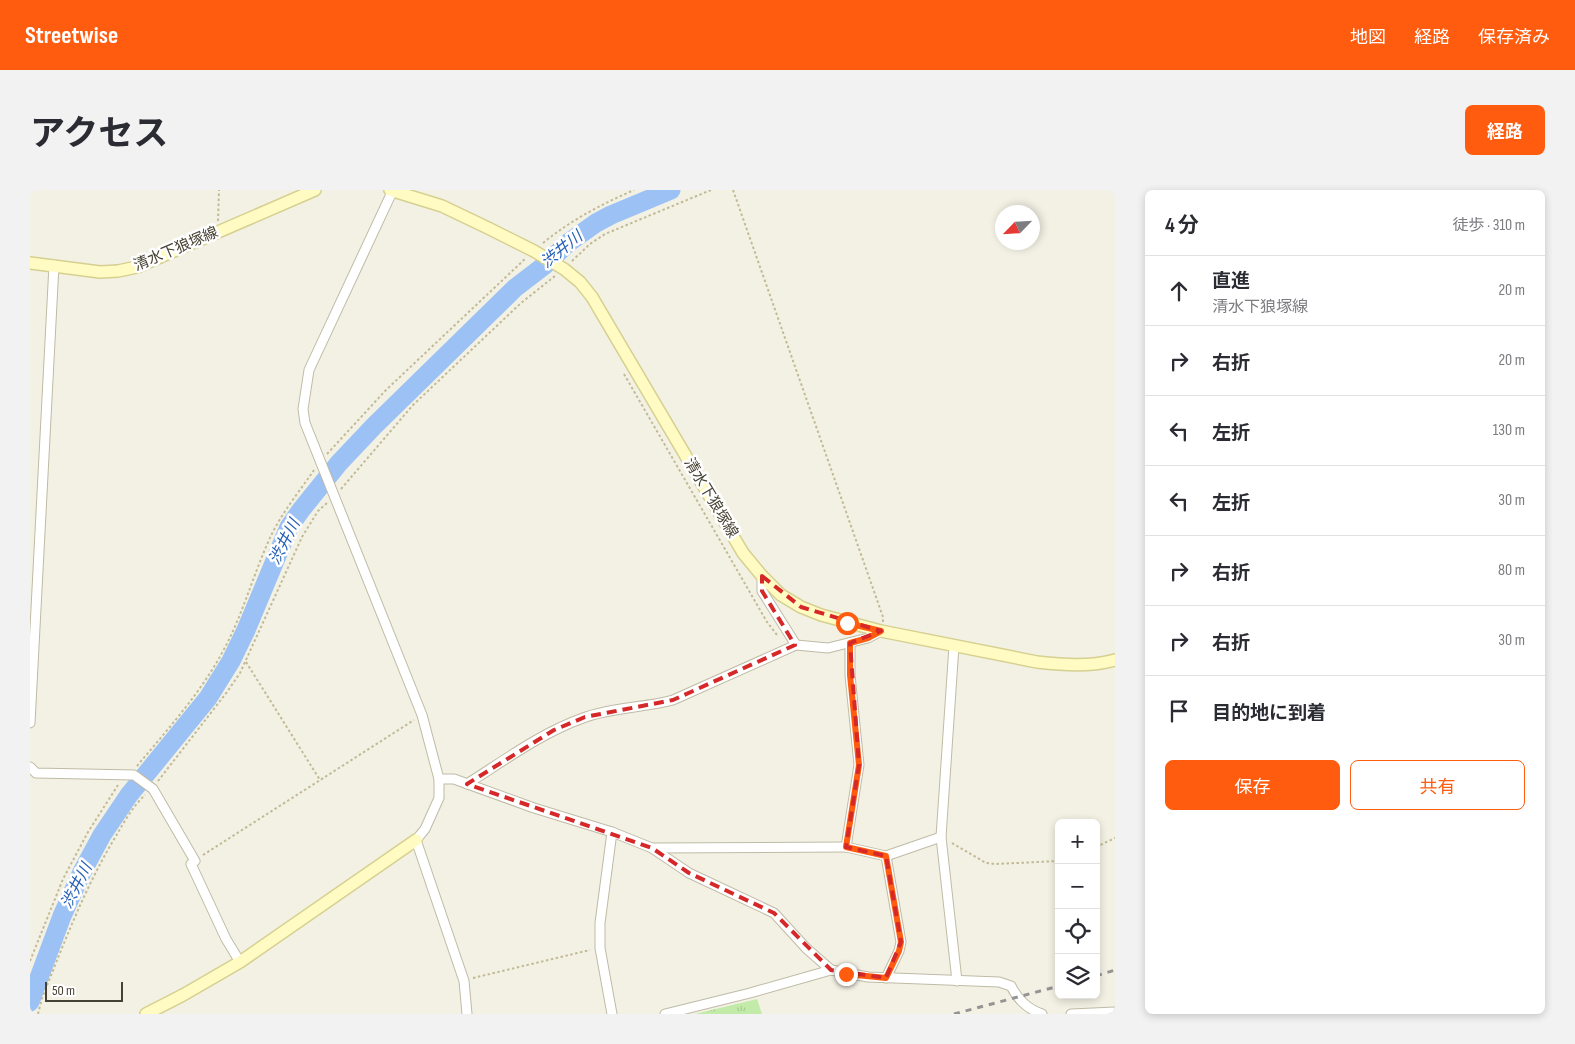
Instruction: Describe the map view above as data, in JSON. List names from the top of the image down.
{
  "streets": {
    "main road": ["清水下狼塚線"]
  },
  "water": ["渋井川"],
  "scale_bar": "50 m",
  "north": "bottom left",
  "page": {
    "header": "Streetwise",
    "nav": ["地図", "経路", "保存済み"],
    "title": "アクセス",
    "buttons": [
      "経路",
      ["保存", "共有"]
    ],
    "heading": ["4 分", "徒歩 · 310 m"],
    "list": [
      ["直進", "清水下狼塚線", "20 m"],
      ["右折", "20 m"],
      ["左折", "130 m"],
      ["左折", "30 m"],
      ["右折", "80 m"],
      ["右折", "30 m"],
      "目的地に到着"
    ],
    "map_buttons": ["+", "−"],
    "scale": "50 m"
  }
}
